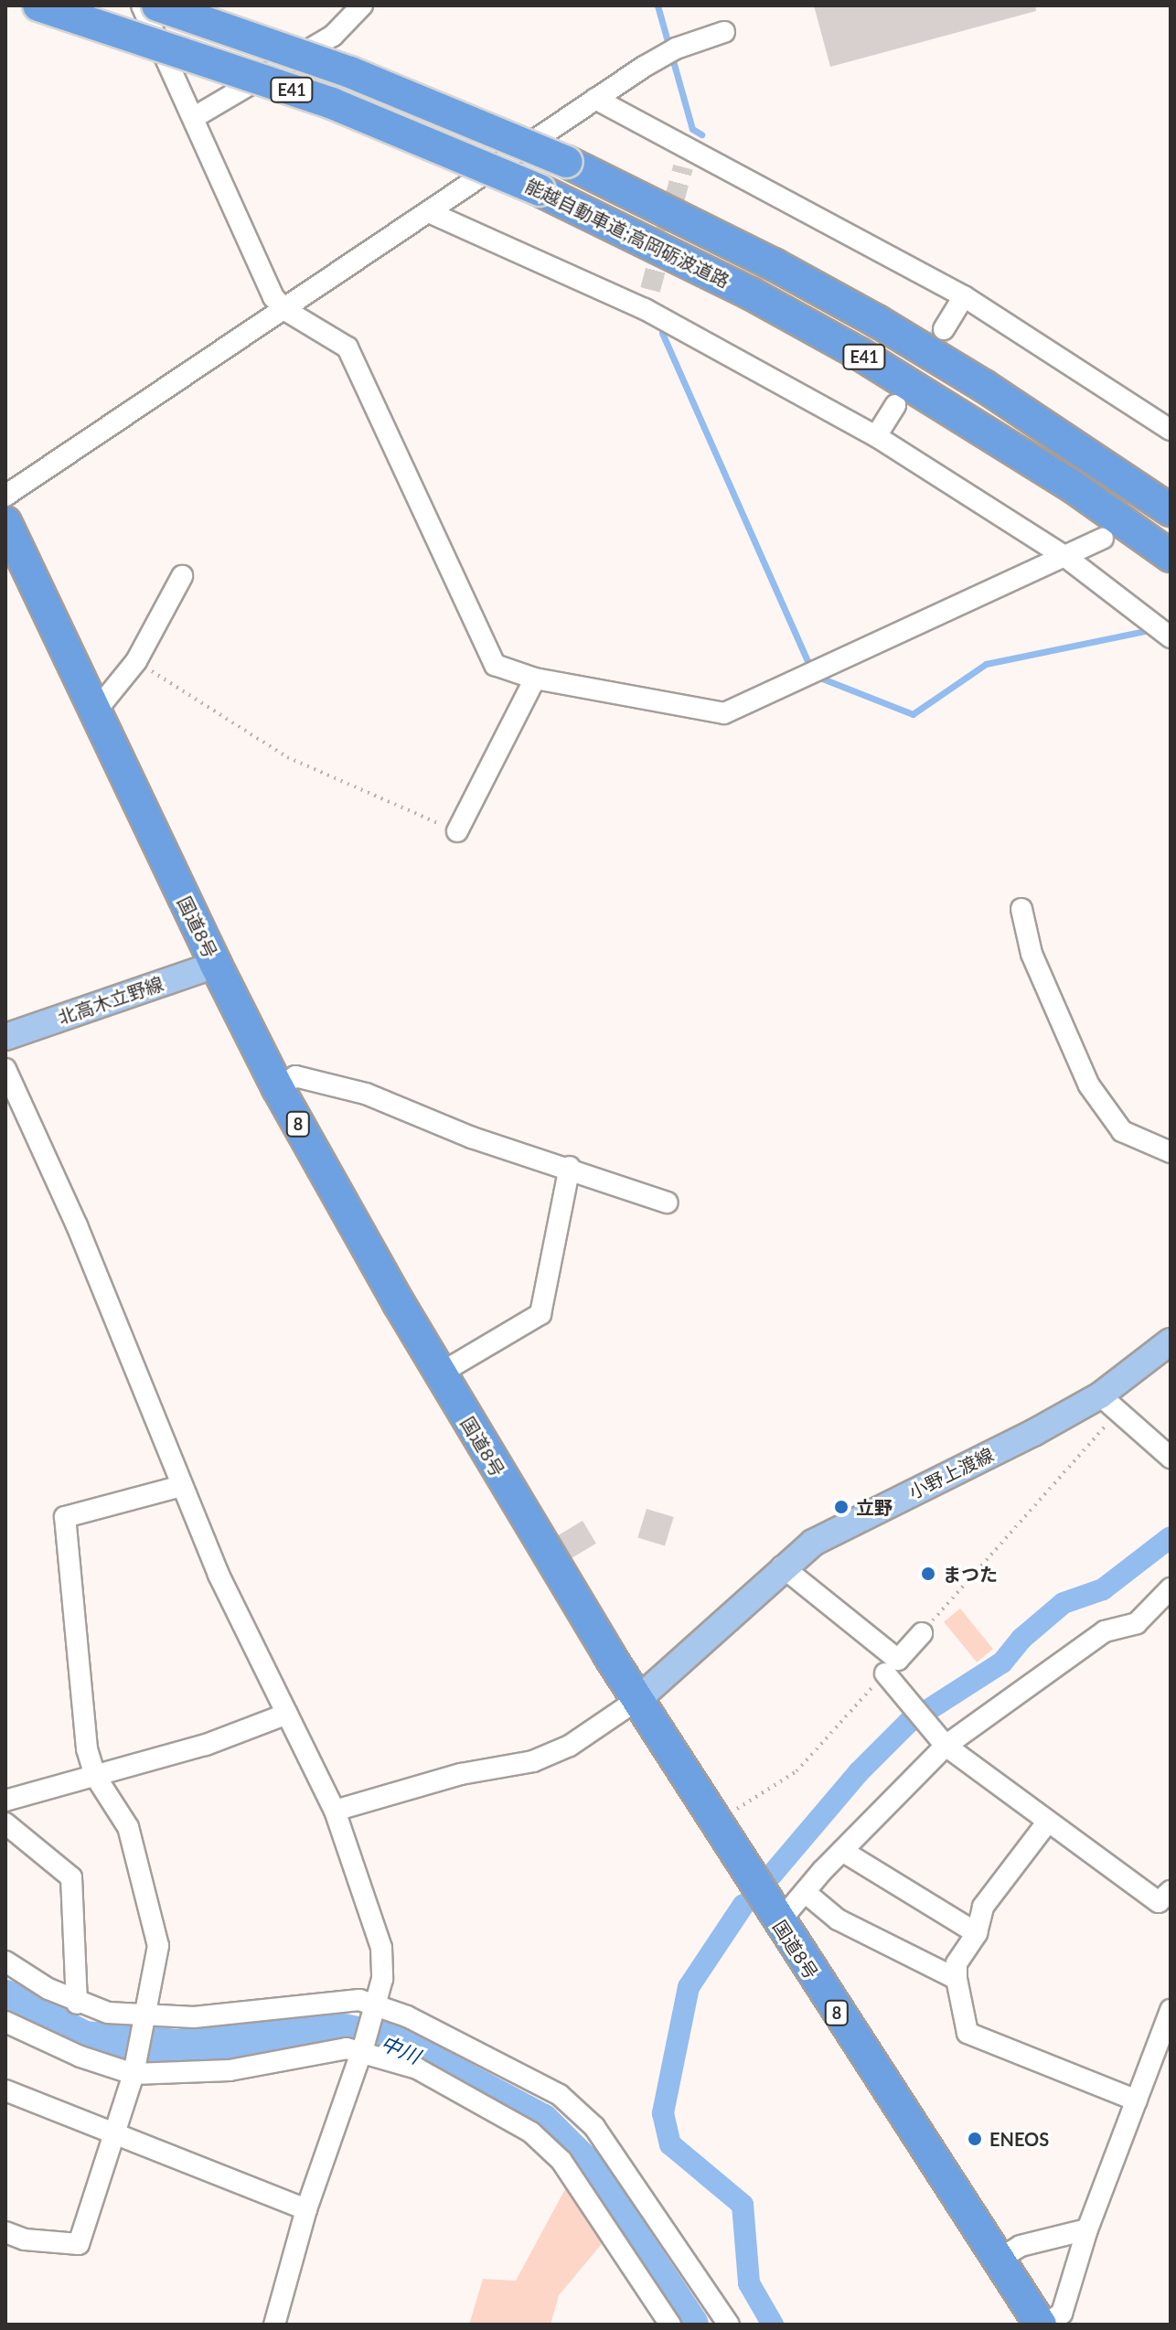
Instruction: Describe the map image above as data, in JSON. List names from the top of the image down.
{
  "streets": {
    "highway": [
      "E41",
      "能越自動車道;高岡砺波道路",
      "国道8号",
      "8"
    ],
    "main road": ["北高木立野線", "小野上渡線"]
  },
  "crossings": [
    ["国道8号", "北高木立野線"],
    ["国道8号", "小野上渡線"]
  ],
  "water": ["中川"],
  "places": ["立野", "まつた", "ENEOS"]
}
